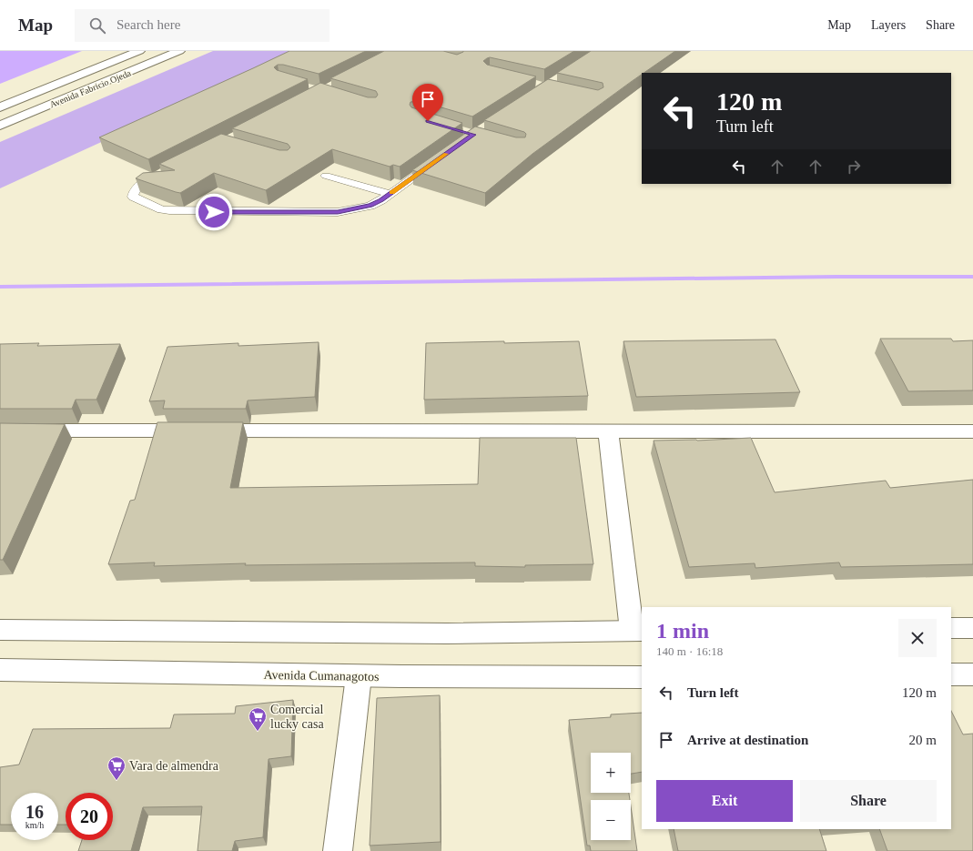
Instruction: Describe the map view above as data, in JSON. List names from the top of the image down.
{
  "streets": {
    "street": ["Avenida Fabricio Ojeda", "Avenida Cumanagotos"]
  },
  "places": {
    "supermarket": ["Comercial lucky casa", "Vara de almendra"]
  },
  "page": {
    "header": "Map",
    "search": "Search here",
    "nav": ["Map", "Layers", "Share"],
    "turn": ["120 m", "Turn left"],
    "heading": ["1 min", "140 m · 16:18"],
    "list": [
      {
        "name": "Turn left",
        "value": "120 m"
      },
      {
        "name": "Arrive at destination",
        "value": "20 m"
      }
    ],
    "map_buttons": ["+", "−"],
    "buttons": ["Exit", "Share"],
    "speed": "16 km/h",
    "limit": "20"
  }
}
